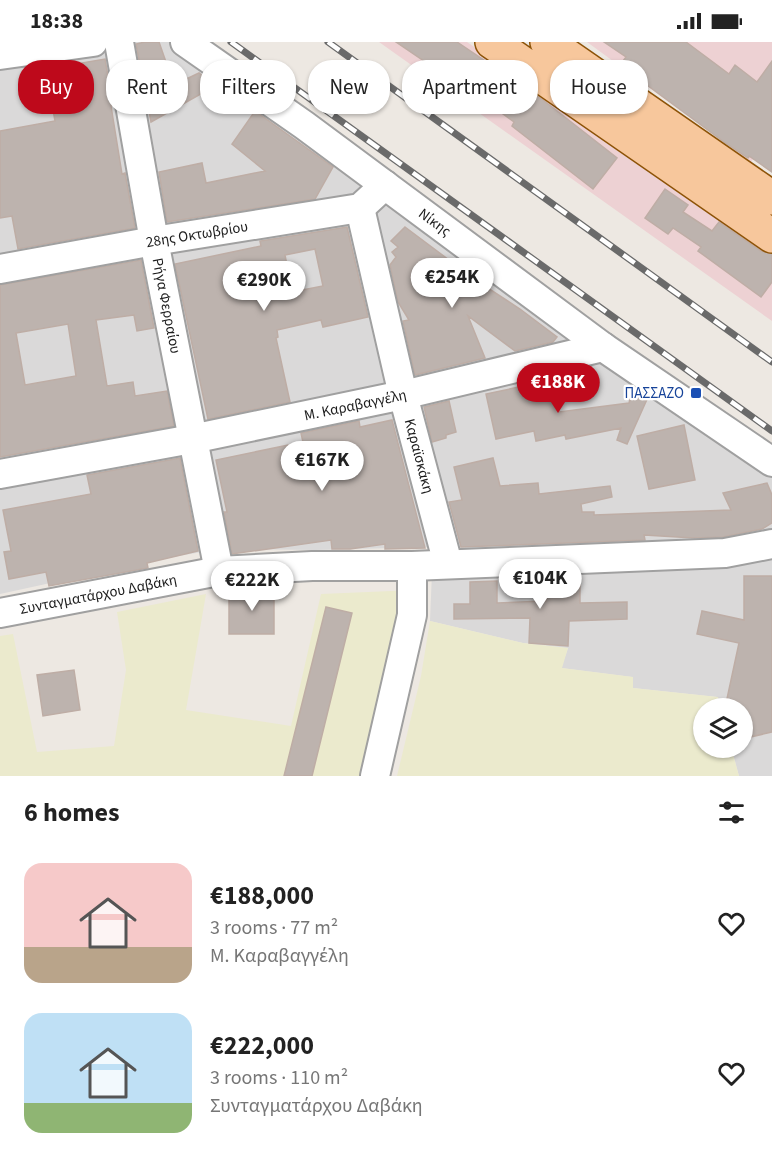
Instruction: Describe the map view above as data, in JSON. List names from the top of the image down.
{
  "streets": {
    "street": [
      "Νίκης",
      "28ης Οκτωβρίου",
      "Ρήγα Φερραίου",
      "Μ. Καραβαγγέλη",
      "Καραϊσκάκη",
      "Συνταγματάρχου Δαβάκη"
    ]
  },
  "crossings": [
    ["Νίκης", "Μ. Καραβαγγέλη"],
    ["28ης Οκτωβρίου", "Ρήγα Φερραίου"],
    ["28ης Οκτωβρίου", "Καραϊσκάκη"],
    ["Ρήγα Φερραίου", "Μ. Καραβαγγέλη"],
    ["Ρήγα Φερραίου", "Συνταγματάρχου Δαβάκη"],
    ["Μ. Καραβαγγέλη", "Καραϊσκάκη"],
    ["Καραϊσκάκη", "Συνταγματάρχου Δαβάκη"]
  ],
  "places": {
    "transit": ["ΠΑΣΣΑΖΟ"]
  },
  "page": {
    "status": "18:38",
    "chip": [
      "Buy",
      "Rent",
      "Filters",
      "New",
      "Apartment",
      "House"
    ],
    "price": [
      "€254K",
      "€290K",
      "€188K",
      "€167K",
      "€104K",
      "€222K"
    ],
    "heading": "6 homes",
    "list": [
      {
        "name": "€188,000",
        "note": "3 rooms · 77 m² · Μ. Καραβαγγέλη"
      },
      {
        "name": "€222,000",
        "note": "3 rooms · 110 m² · Συνταγματάρχου Δαβάκη"
      }
    ]
  }
}
